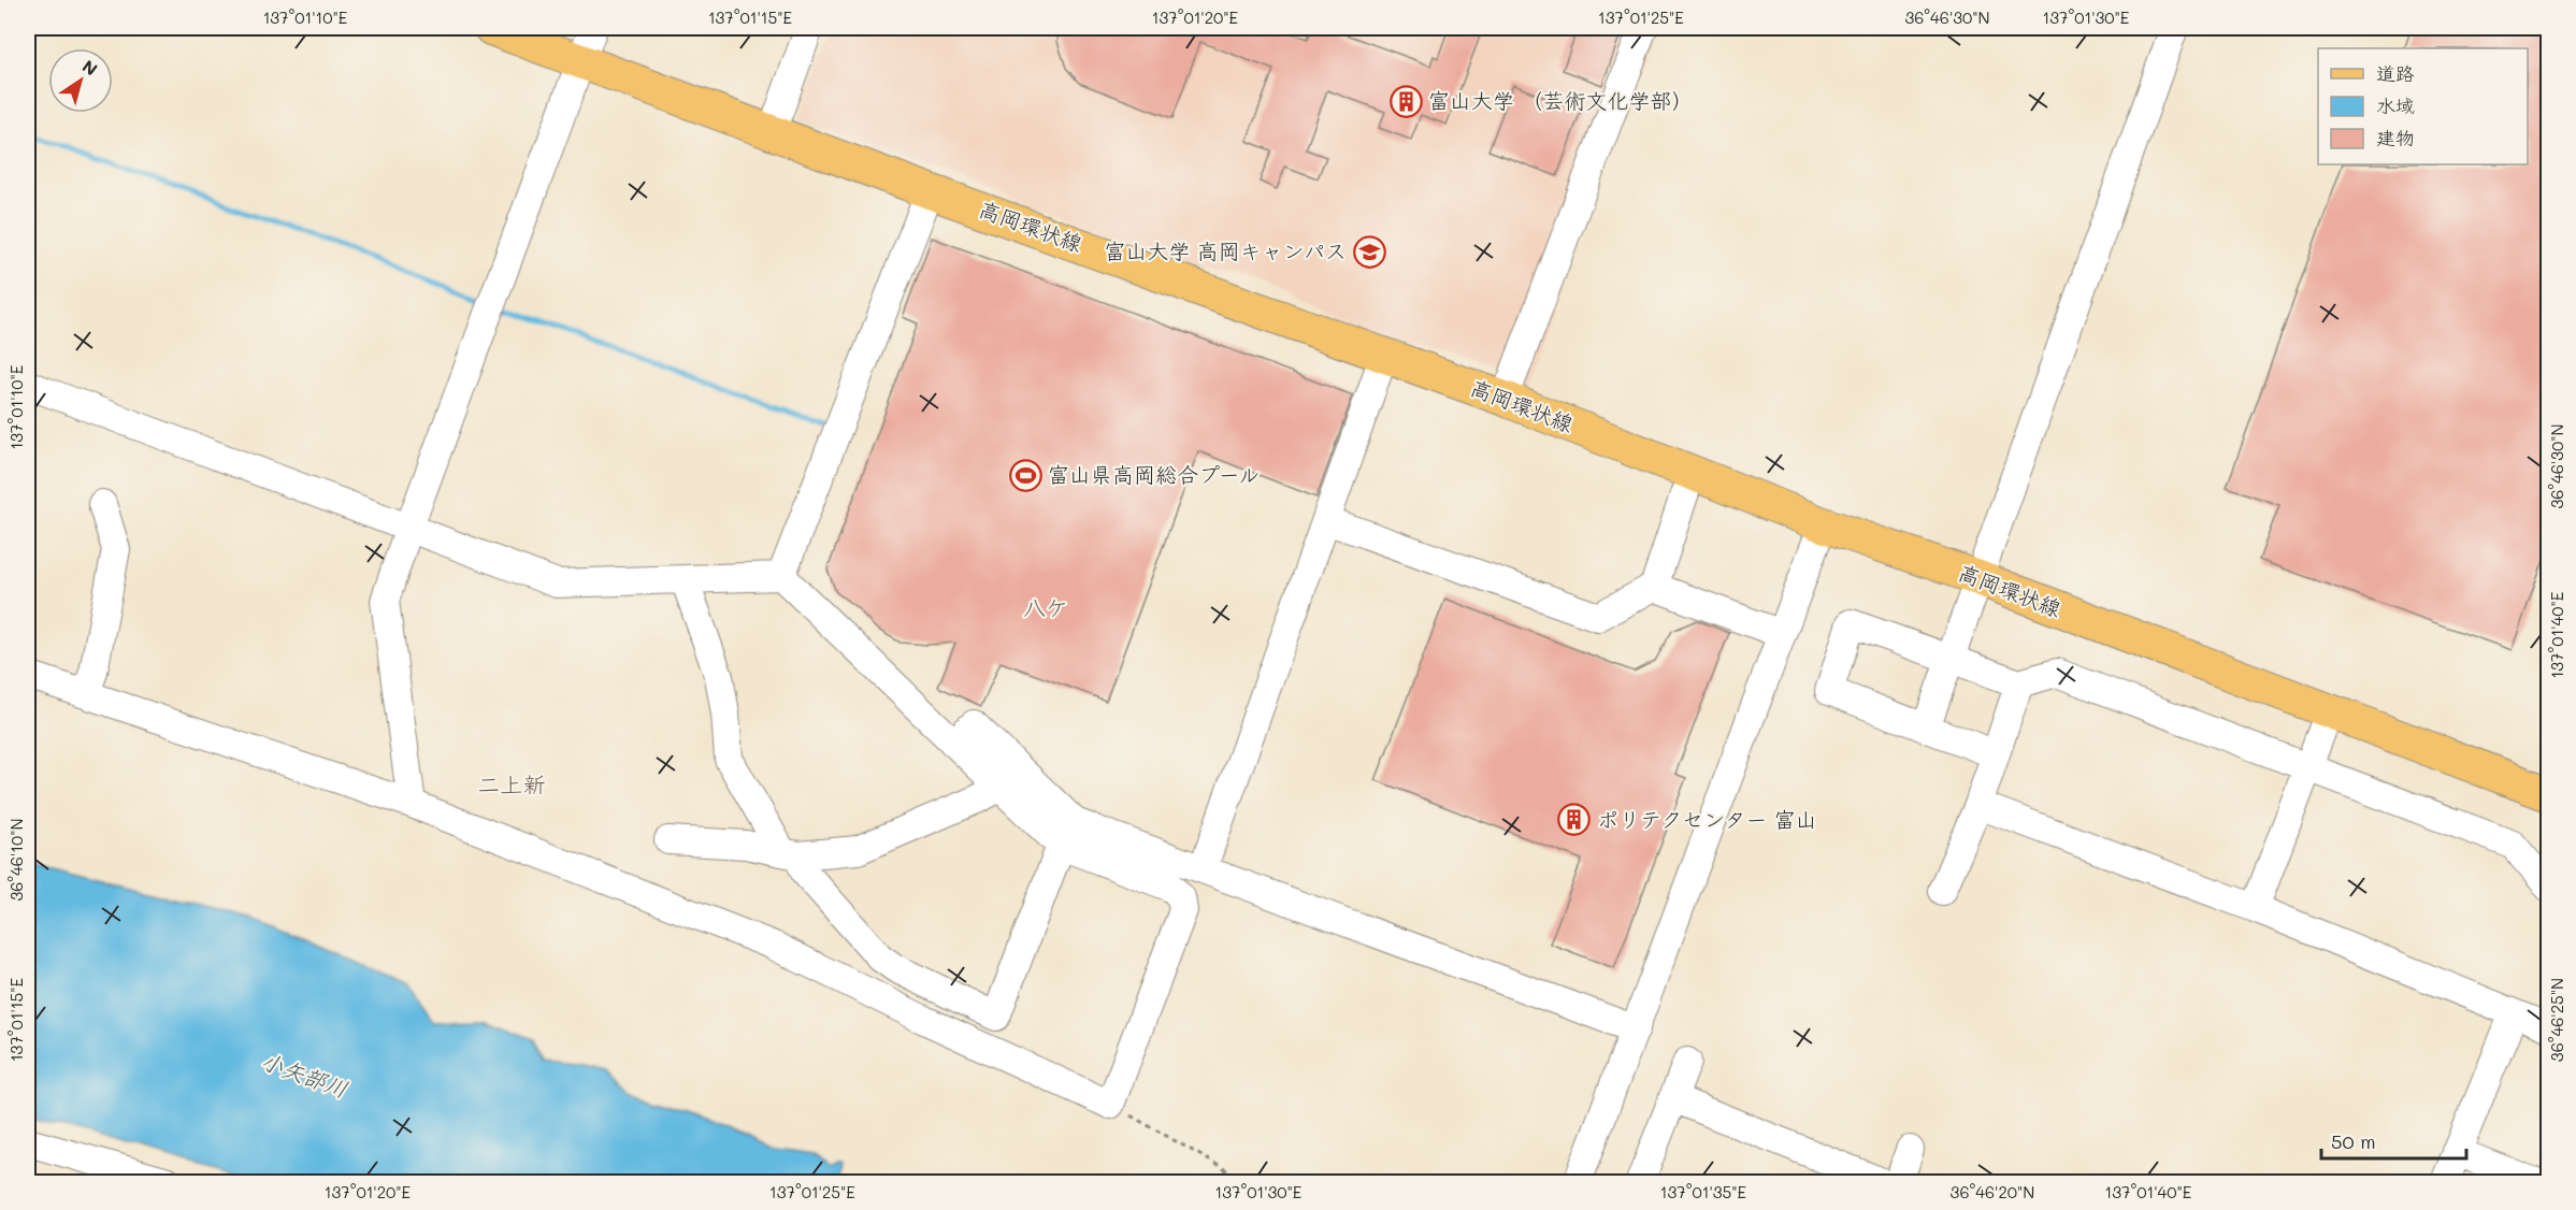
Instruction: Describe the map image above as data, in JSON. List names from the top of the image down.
{
  "streets": {
    "main road": ["高岡環状線"]
  },
  "districts": ["八ケ", "二上新"],
  "water": ["小矢部川"],
  "places": {
    "building": ["富山大学 （芸術文化学部）", "ポリテクセンター 富山"],
    "school or university": ["富山大学 高岡キャンパス"],
    "sports": ["富山県高岡総合プール"]
  },
  "legend": ["道路", "水域", "建物"],
  "scale_bar": "50 m",
  "north": "top right",
  "coordinates": [
    "137°01'10\"E",
    "137°01'15\"E",
    "137°01'20\"E",
    "137°01'25\"E",
    "36°46'30\"N",
    "137°01'30\"E",
    "137°01'40\"E",
    "36°46'10\"N",
    "36°46'25\"N",
    "137°01'35\"E",
    "36°46'20\"N"
  ]
}
